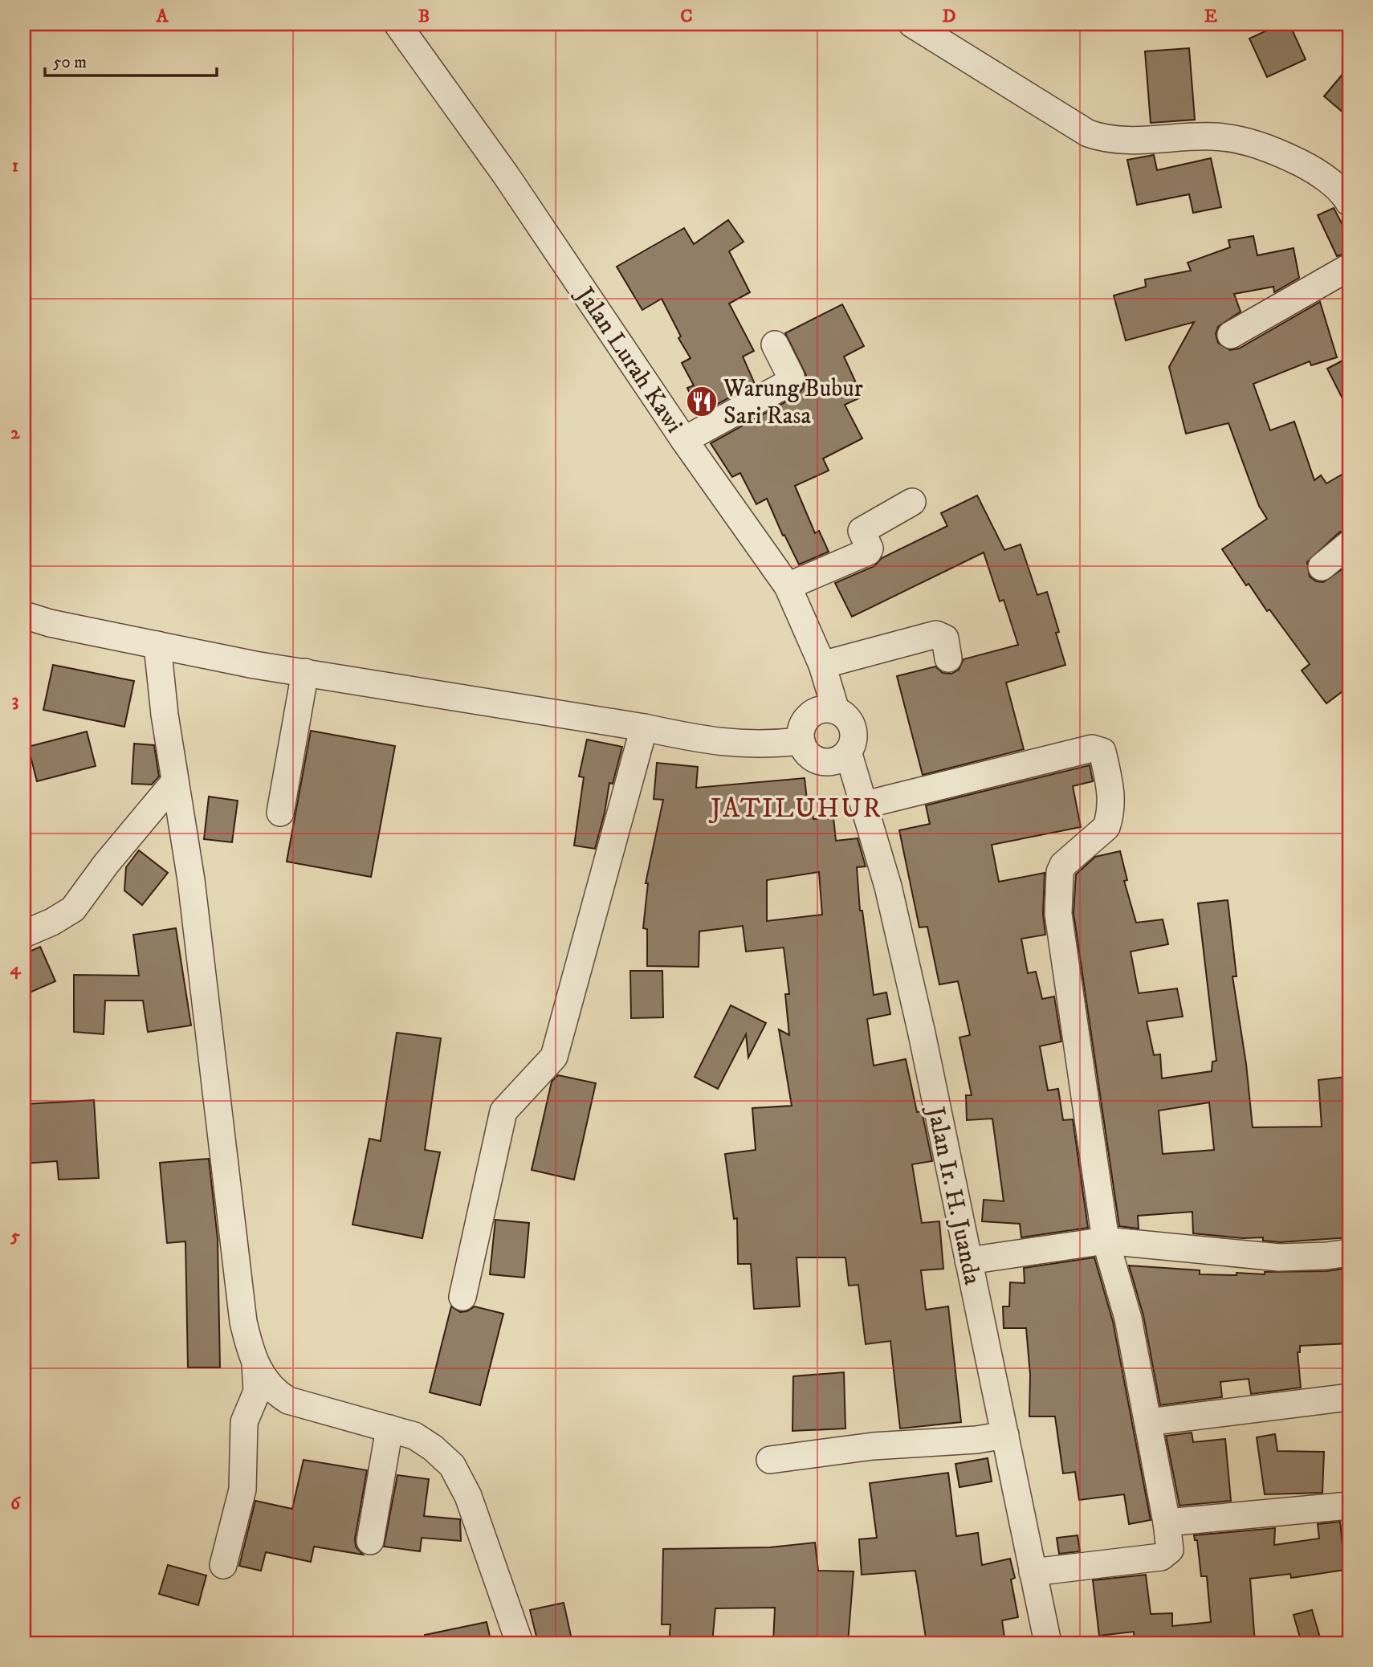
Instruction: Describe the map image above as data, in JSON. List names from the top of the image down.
{
  "streets": {
    "street": ["Jalan Lurah Kawi", "Jalan Ir. H. Juanda"]
  },
  "crossings": [
    ["Jalan Lurah Kawi", "Jalan Ir. H. Juanda"]
  ],
  "districts": ["JATILUHUR"],
  "places": {
    "restaurant": ["Warung Bubur Sari Rasa"]
  },
  "scale_bar": "50 m",
  "grid": {
    "columns": [
      "A",
      "B",
      "C",
      "D",
      "E"
    ],
    "rows": [
      "1",
      "2",
      "3",
      "4",
      "5",
      "6"
    ]
  }
}
